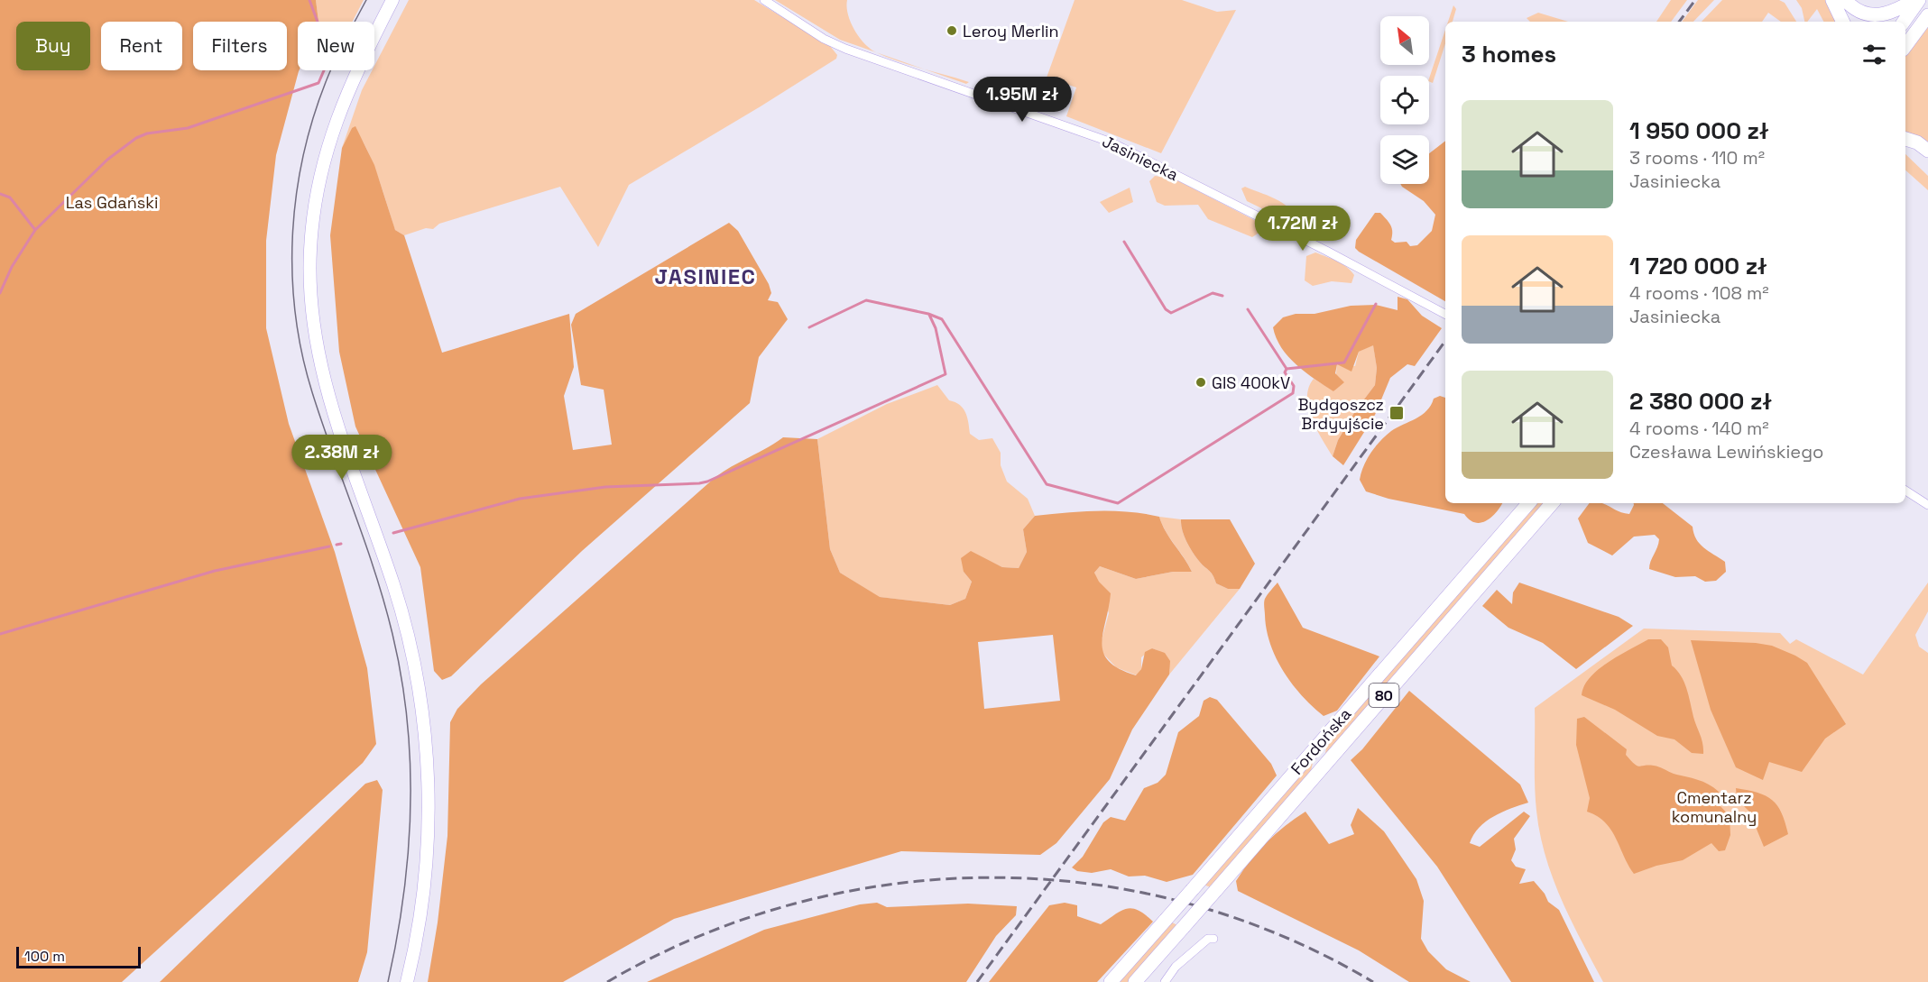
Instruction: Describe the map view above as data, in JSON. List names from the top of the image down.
{
  "streets": {
    "main road": ["80", "Fordońska"],
    "street": ["Jasiniecka"]
  },
  "districts": ["JASINIEC"],
  "parks": ["Las Gdański", "Cmentarz komunalny"],
  "places": {
    "other": ["Leroy Merlin", "GIS 400kV"],
    "transit": ["Bydgoszcz Brdyujście"]
  },
  "scale_bar": "100 m",
  "north": "top left",
  "page": {
    "chip": [
      "Buy",
      "Rent",
      "Filters",
      "New"
    ],
    "heading": "3 homes",
    "price": ["1.95M zł", "1.72M zł", "2.38M zł"],
    "list": [
      {
        "name": "1 950 000 zł",
        "note": "3 rooms · 110 m² · Jasiniecka"
      },
      {
        "name": "1 720 000 zł",
        "note": "4 rooms · 108 m² · Jasiniecka"
      },
      {
        "name": "2 380 000 zł",
        "note": "4 rooms · 140 m² · Czesława Lewińskiego"
      }
    ],
    "scale": "100 m"
  }
}
